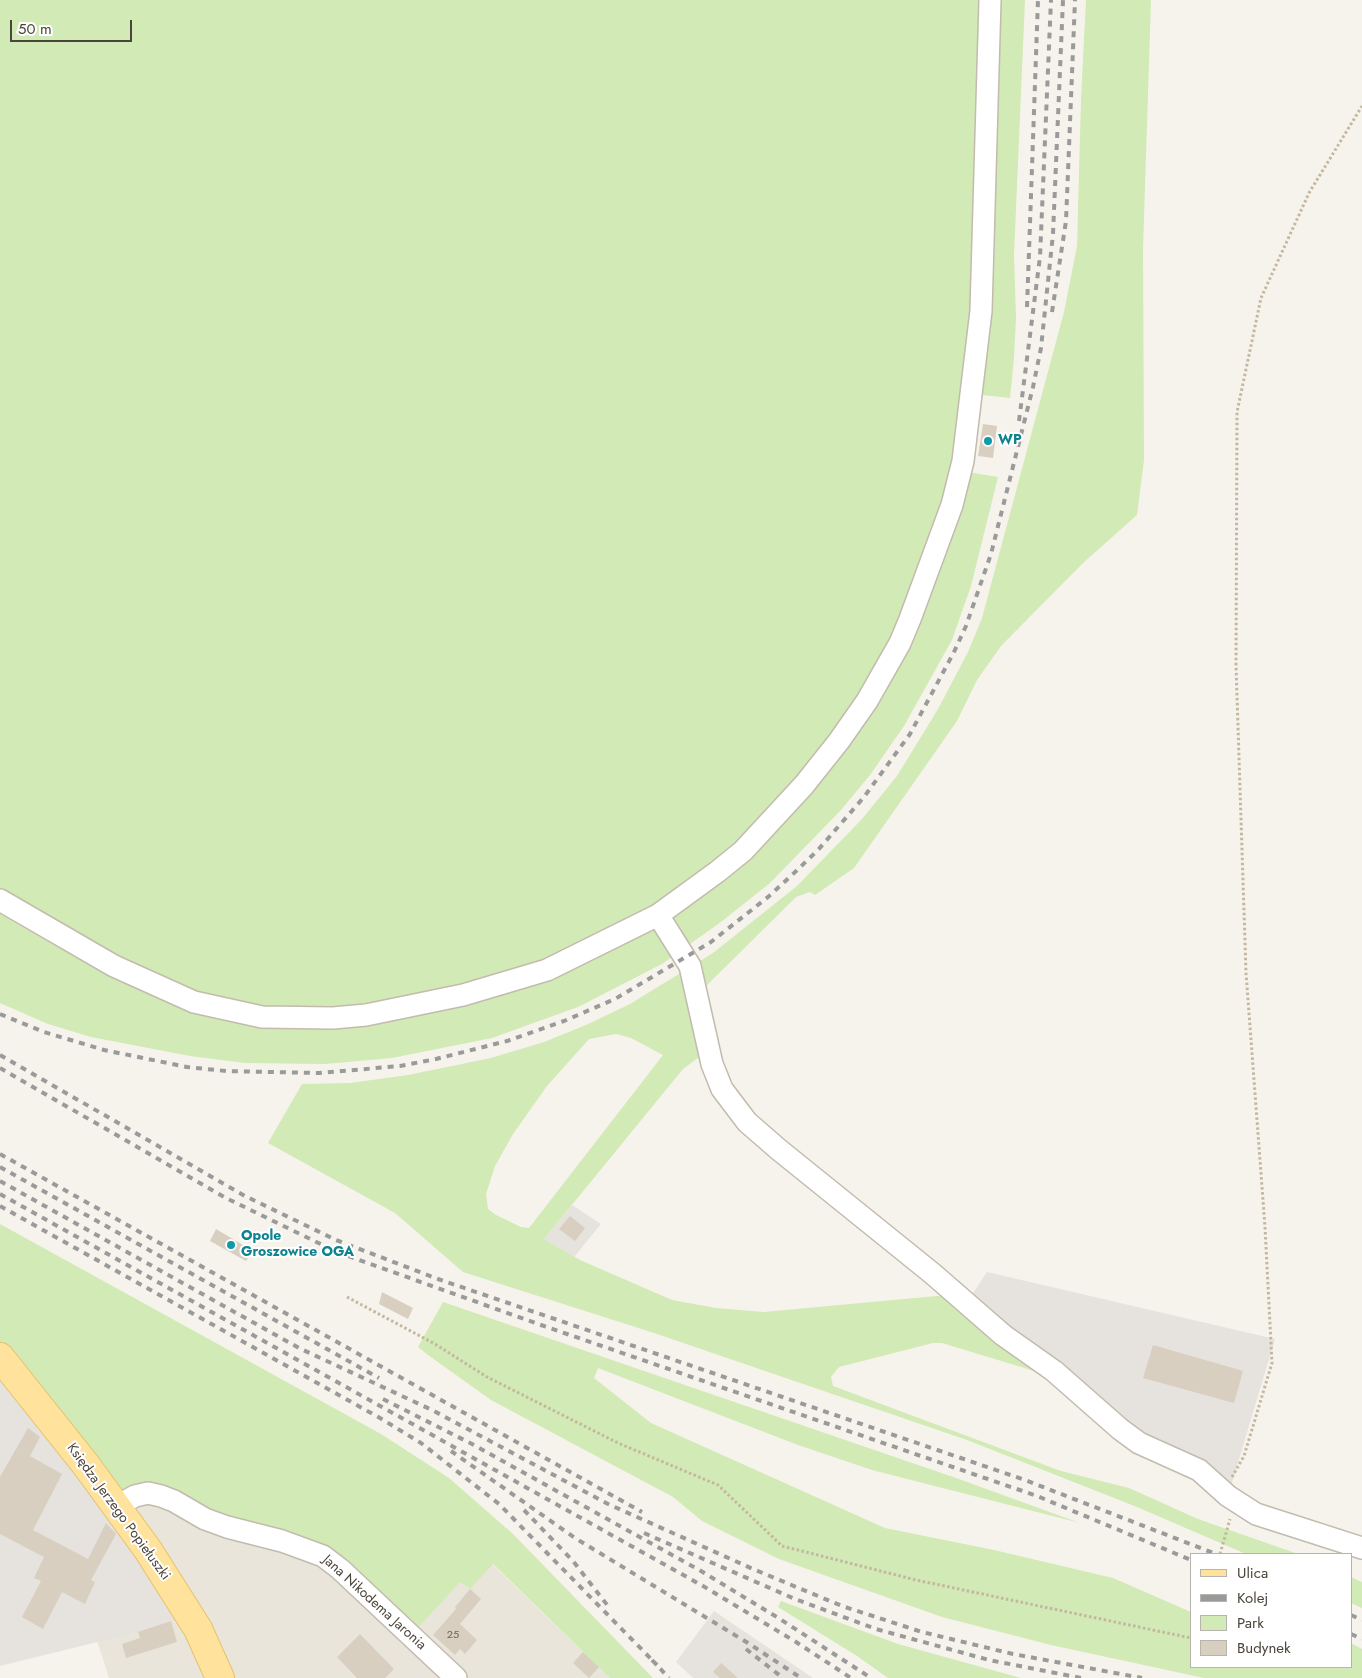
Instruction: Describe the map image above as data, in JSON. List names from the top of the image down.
{
  "streets": {
    "main road": ["Księdza Jerzego Popiełuszki"],
    "street": ["Jana Nikodema Jaronia"]
  },
  "crossings": [
    ["Księdza Jerzego Popiełuszki", "Jana Nikodema Jaronia"]
  ],
  "places": ["WP", "Opole Groszowice OGA"],
  "house_numbers": ["25"],
  "legend": [
    "Ulica",
    "Kolej",
    "Park",
    "Budynek"
  ],
  "scale_bar": "50 m"
}
